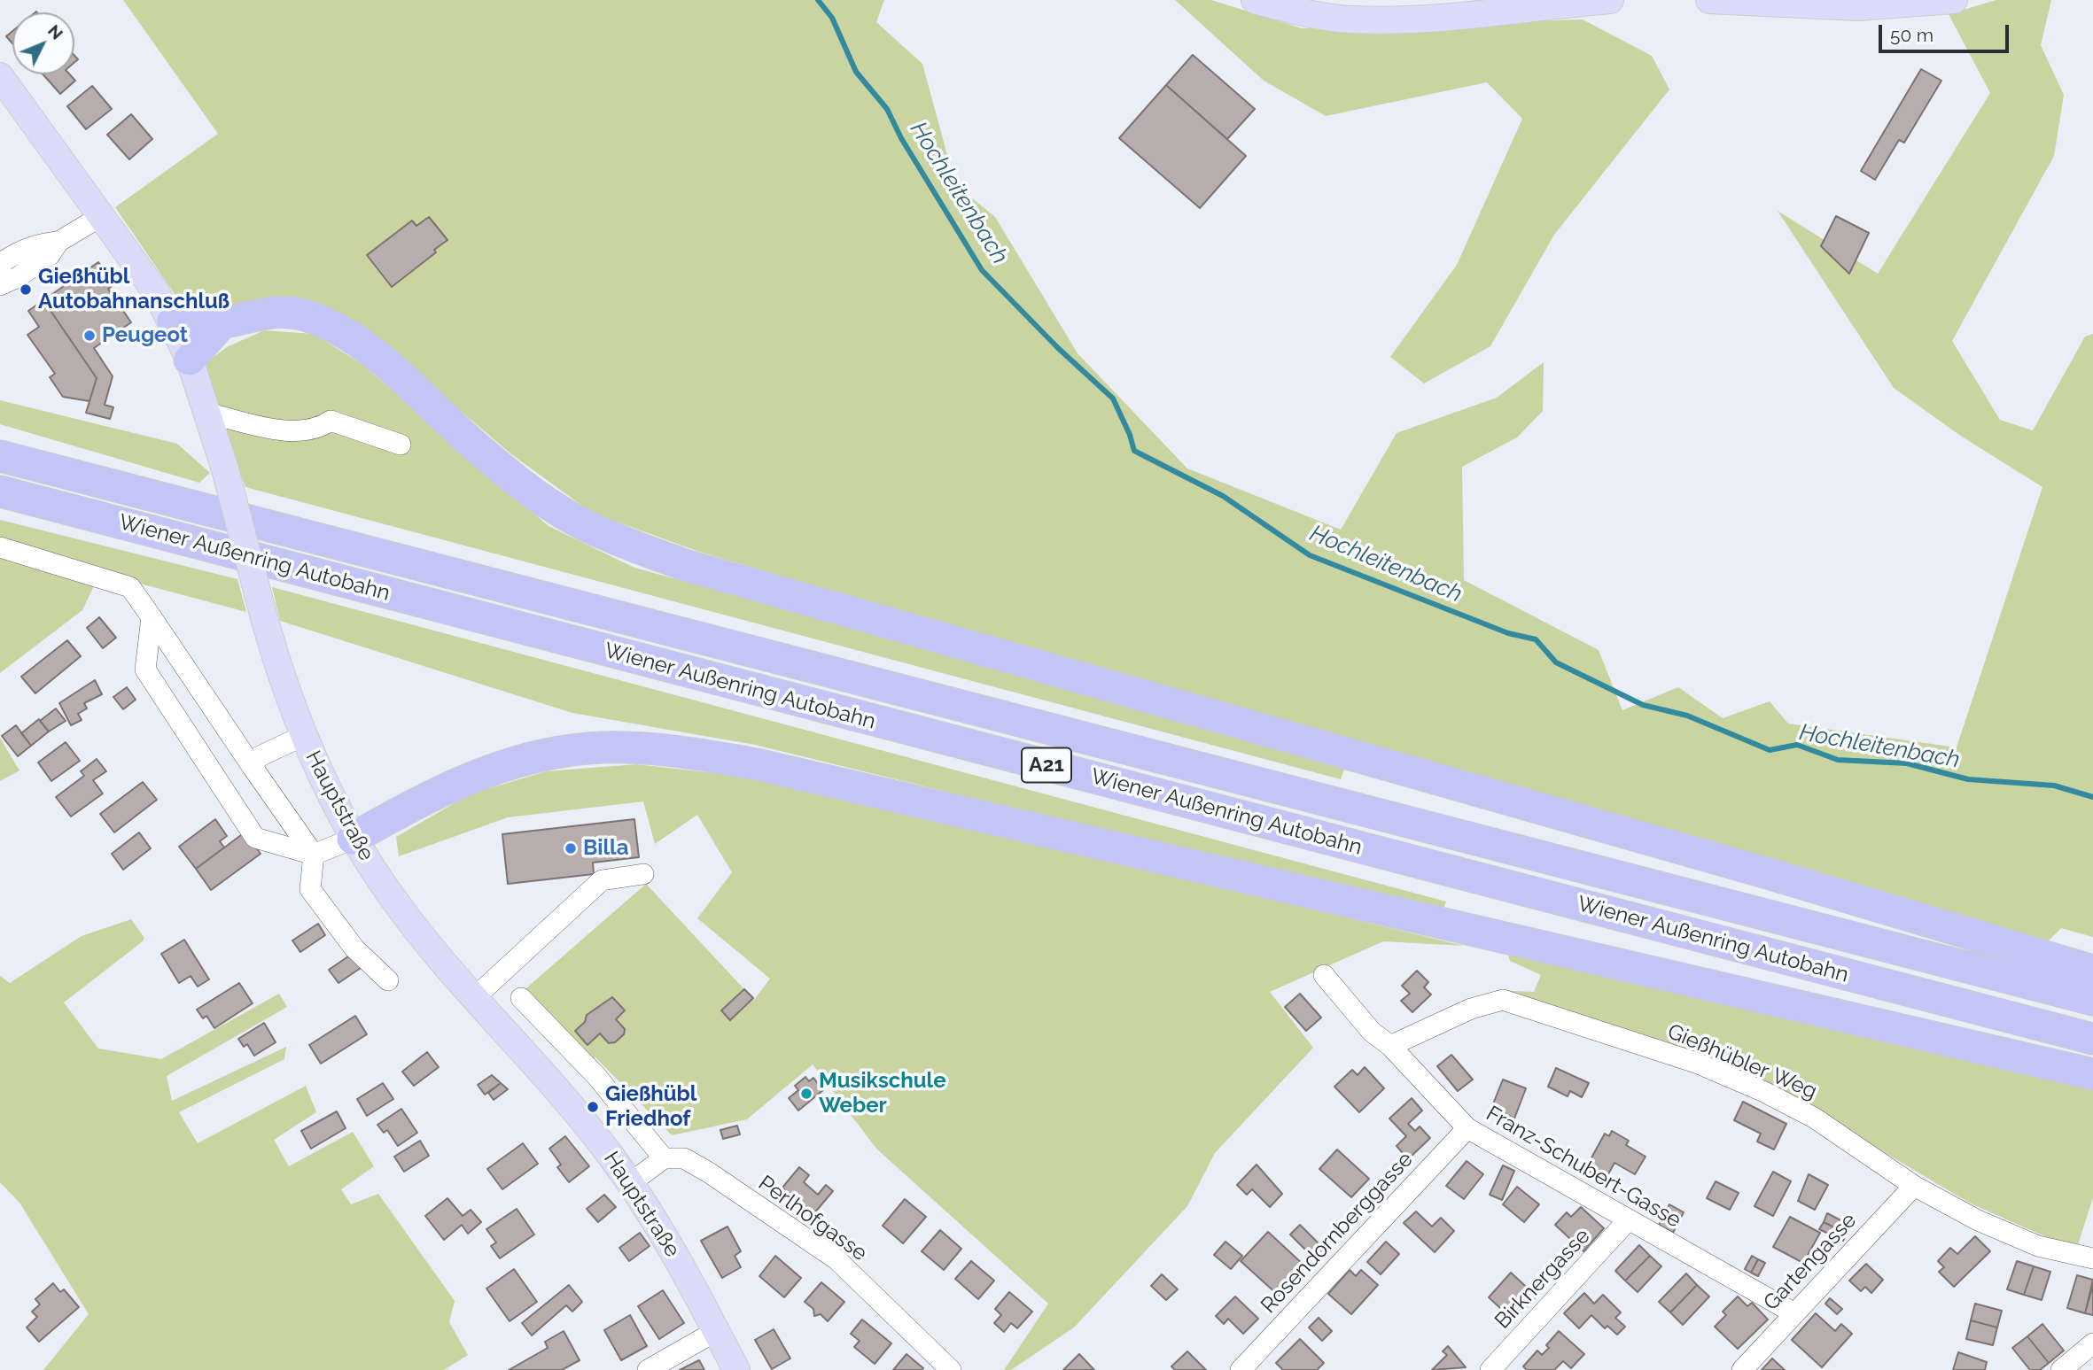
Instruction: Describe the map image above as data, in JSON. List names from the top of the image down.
{
  "streets": {
    "highway": ["Wiener Außenring Autobahn", "A21"],
    "main road": ["Hauptstraße"],
    "street": [
      "Gießhübler Weg",
      "Franz-Schubert-Gasse",
      "Perlhofgasse",
      "Rosendornberggasse",
      "Gartengasse",
      "Birknergasse"
    ]
  },
  "crossings": [
    ["Gießhübler Weg", "Franz-Schubert-Gasse"],
    ["Gießhübler Weg", "Gartengasse"],
    ["Franz-Schubert-Gasse", "Rosendornberggasse"],
    ["Franz-Schubert-Gasse", "Gartengasse"],
    ["Franz-Schubert-Gasse", "Birknergasse"]
  ],
  "water": ["Hochleitenbach"],
  "places": [
    "Gießhübl Autobahnanschluß",
    "Peugeot",
    "Billa",
    "Musikschule Weber",
    "Gießhübl Friedhof"
  ],
  "scale_bar": "50 m",
  "north": "top right"
}
